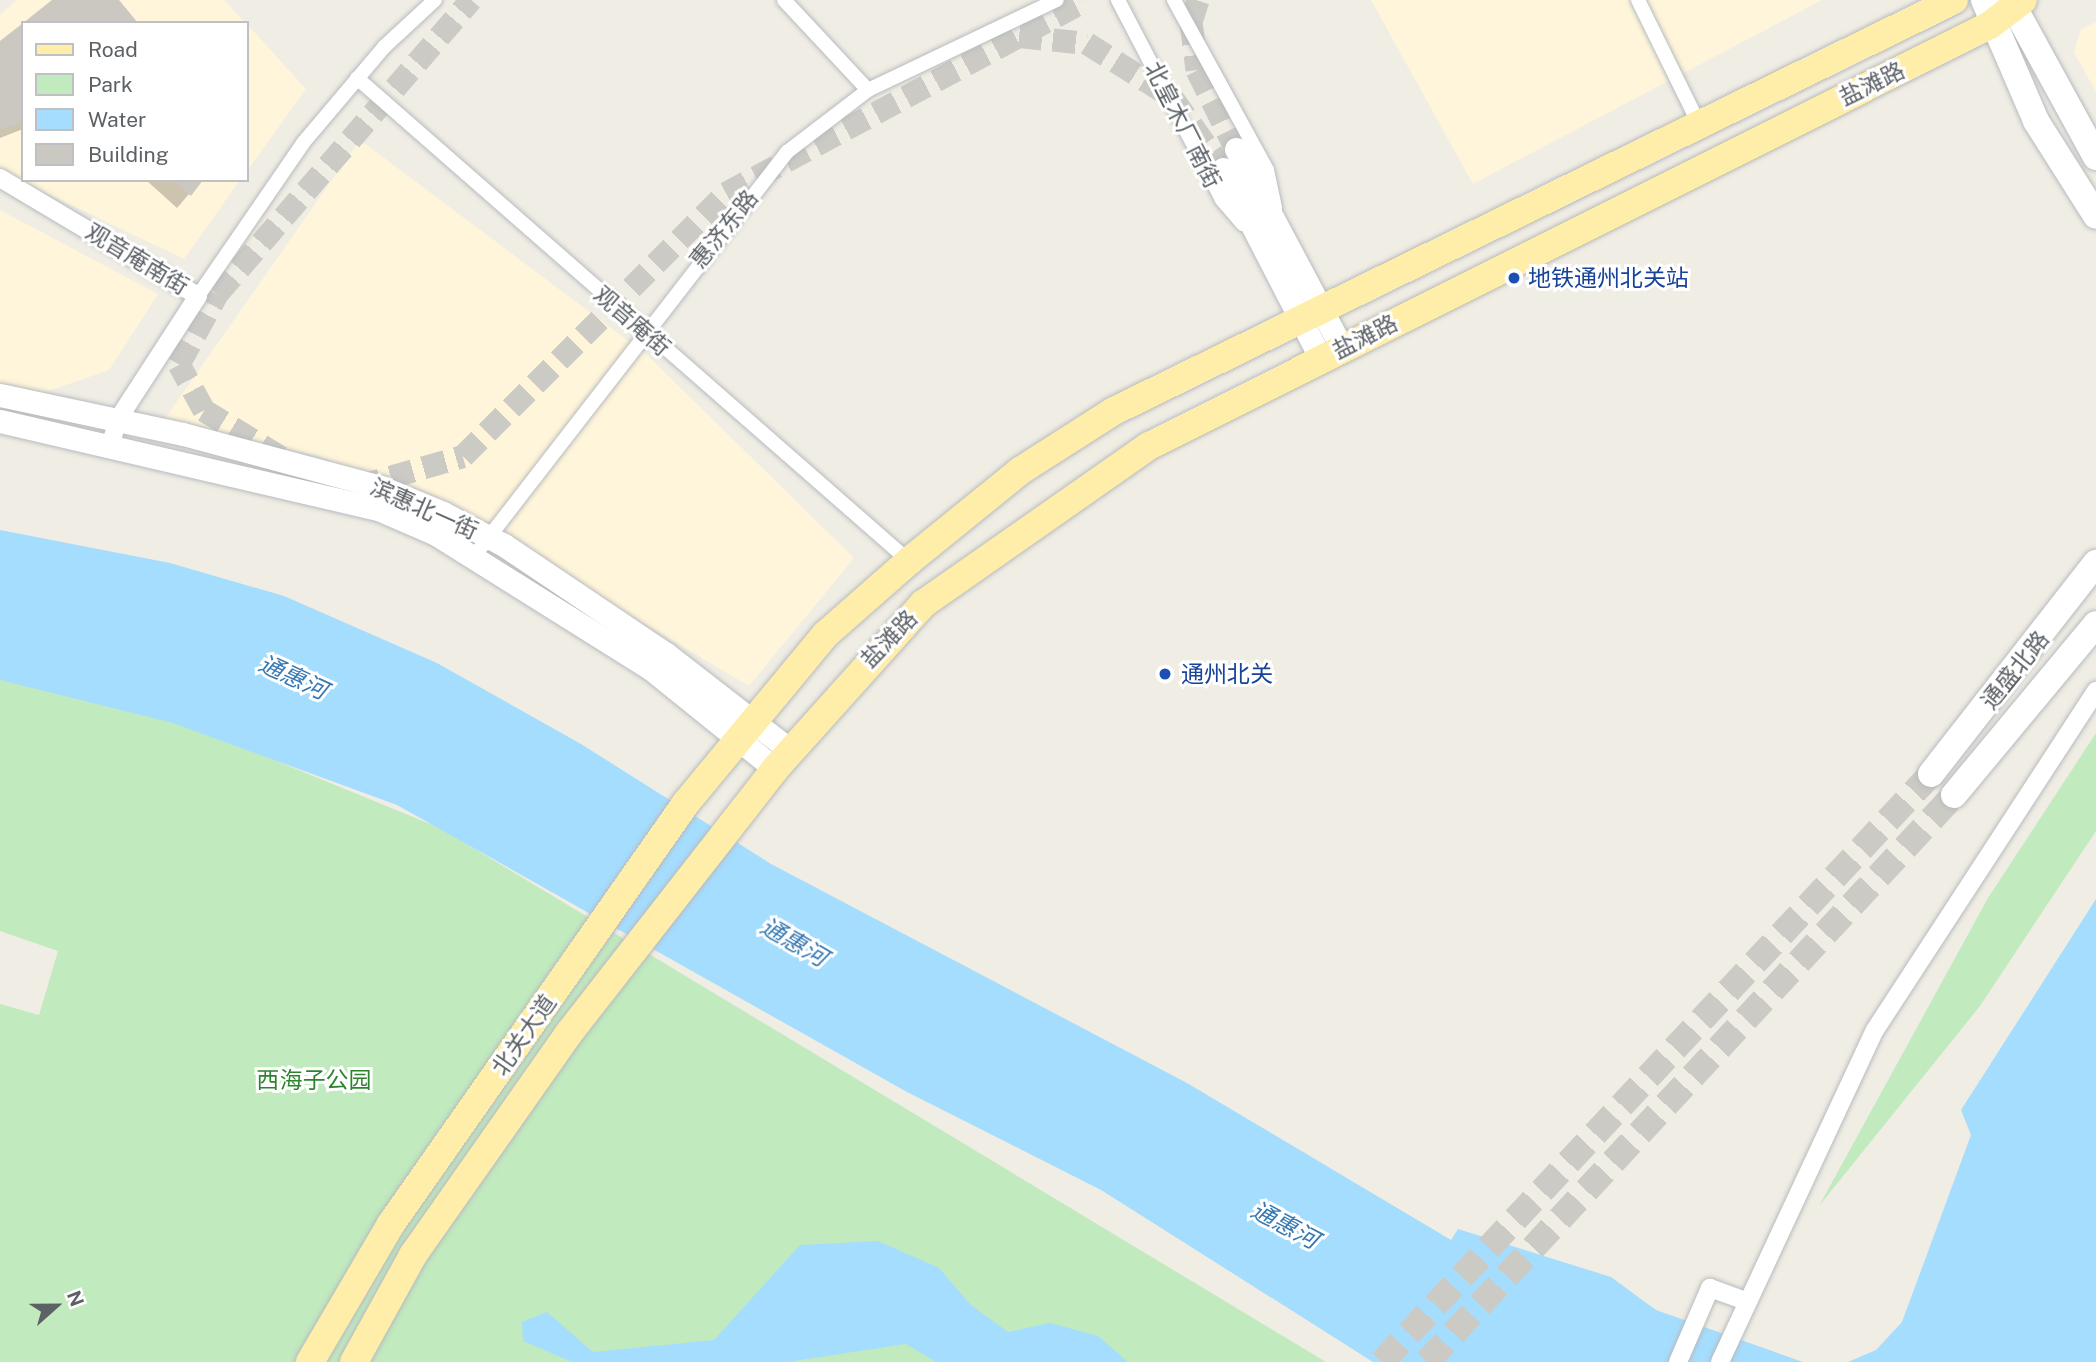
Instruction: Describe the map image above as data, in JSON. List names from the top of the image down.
{
  "streets": {
    "main road": ["盐滩路", "通盛北路", "北关大道"],
    "street": [
      "北皇木厂南街",
      "惠济东路",
      "观音庵南街",
      "观音庵街",
      "滨惠北一街"
    ]
  },
  "crossings": [
    ["盐滩路", "北皇木厂南街"],
    ["盐滩路", "观音庵街"],
    ["盐滩路", "滨惠北一街"],
    ["盐滩路", "北关大道"],
    ["惠济东路", "观音庵街"],
    ["惠济东路", "滨惠北一街"],
    ["观音庵南街", "滨惠北一街"],
    ["滨惠北一街", "北关大道"]
  ],
  "water": ["通惠河"],
  "parks": ["西海子公园"],
  "places": ["地铁通州北关站", "通州北关"],
  "legend": [
    "Road",
    "Park",
    "Water",
    "Building"
  ],
  "north": "right"
}
